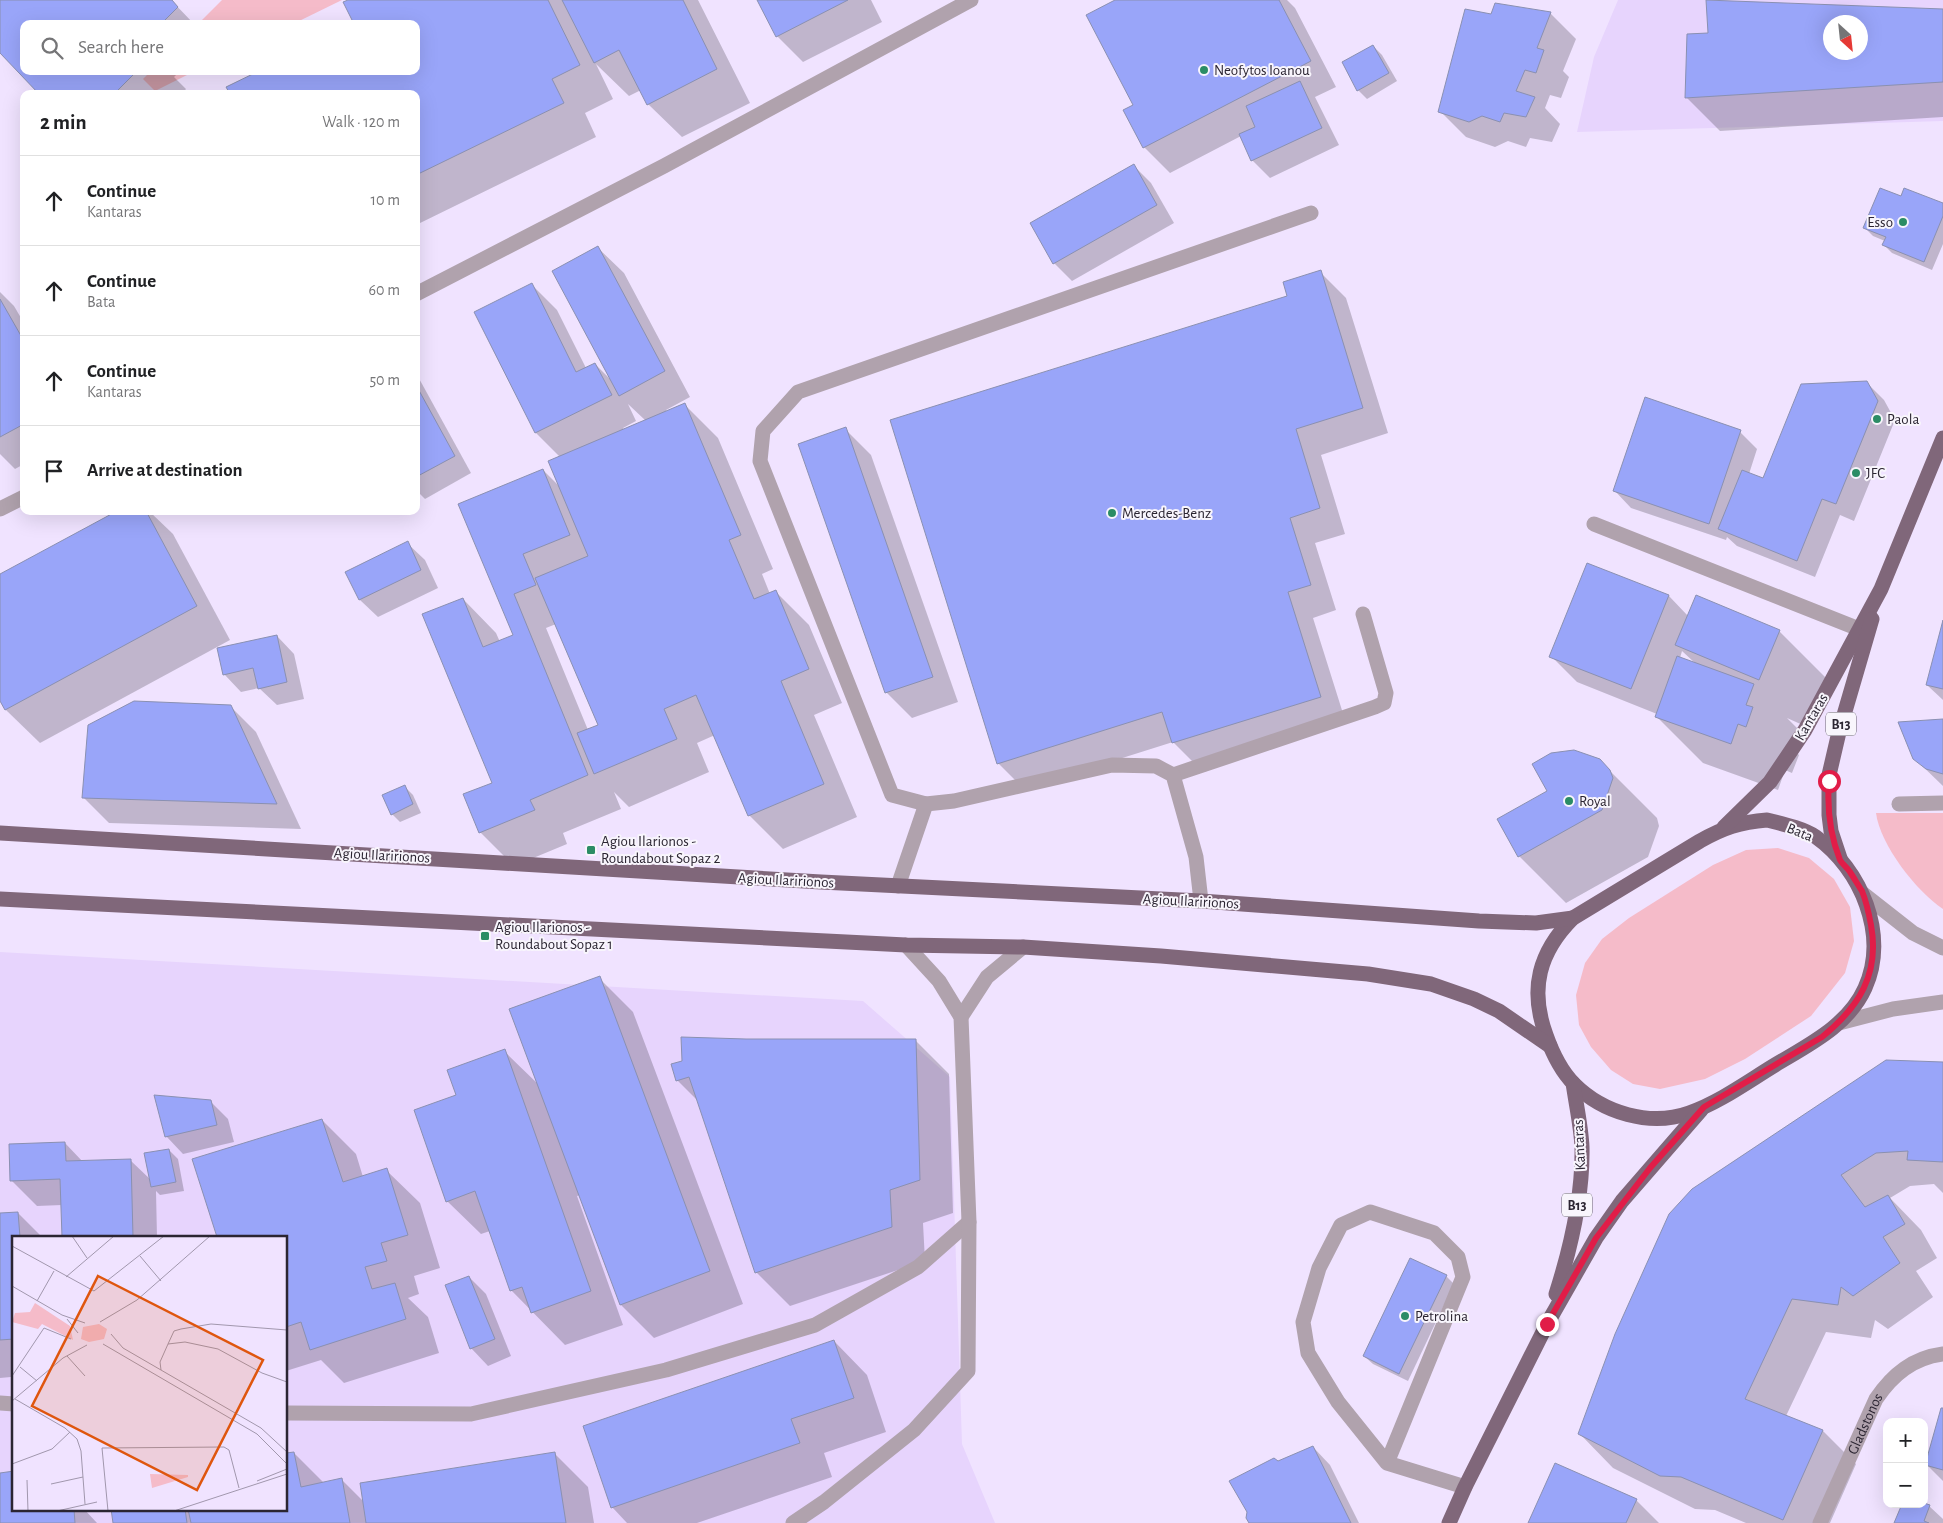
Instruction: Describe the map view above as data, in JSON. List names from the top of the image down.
{
  "streets": {
    "main road": [
      "Kantaras",
      "B13",
      "Bata",
      "Agiou Ilaririonos"
    ],
    "street": ["Gladstonos"]
  },
  "crossings": [
    ["Kantaras", "Bata"],
    ["Bata", "Agiou Ilaririonos"]
  ],
  "places": {
    "other": [
      "Neofytos Ioanou",
      "Esso",
      "Paola",
      "JFC",
      "Mercedes-Benz",
      "Royal",
      "Petrolina"
    ],
    "transit": ["Agiou Ilarionos - Roundabout Sopaz 2", "Agiou Ilarionos - Roundabout Sopaz 1"]
  },
  "north": "bottom right",
  "page": {
    "search": "Search here",
    "heading": ["2 min", "Walk · 120 m"],
    "list": [
      ["Continue", "Kantaras", "10 m"],
      ["Continue", "Bata", "60 m"],
      ["Continue", "Kantaras", "50 m"],
      "Arrive at destination"
    ],
    "map_buttons": ["+", "−"]
  }
}
